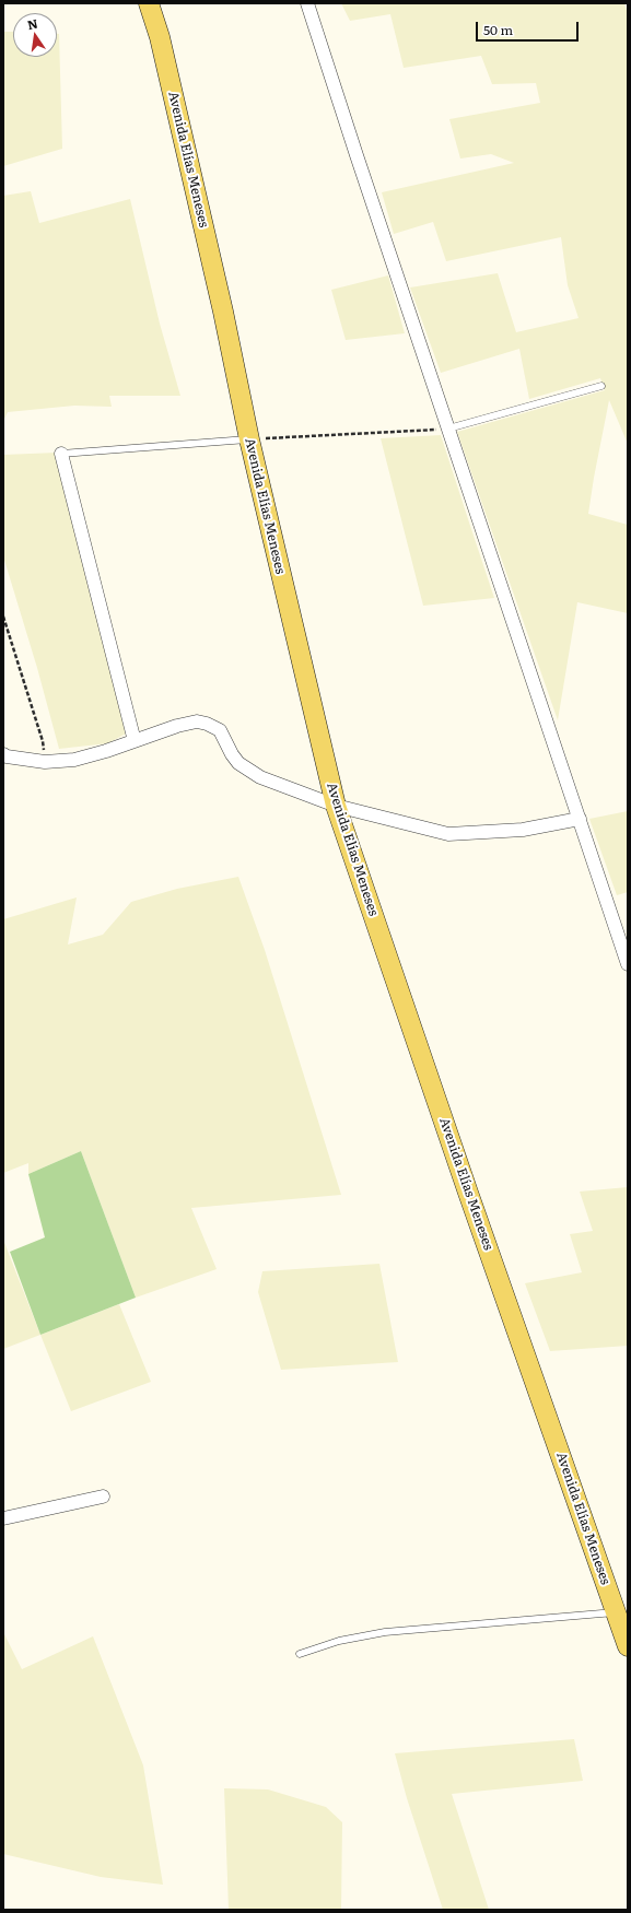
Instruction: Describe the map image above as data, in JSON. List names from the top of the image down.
{
  "streets": {
    "main road": ["Avenida Elías Meneses"]
  },
  "scale_bar": "50 m",
  "north": "top"
}
